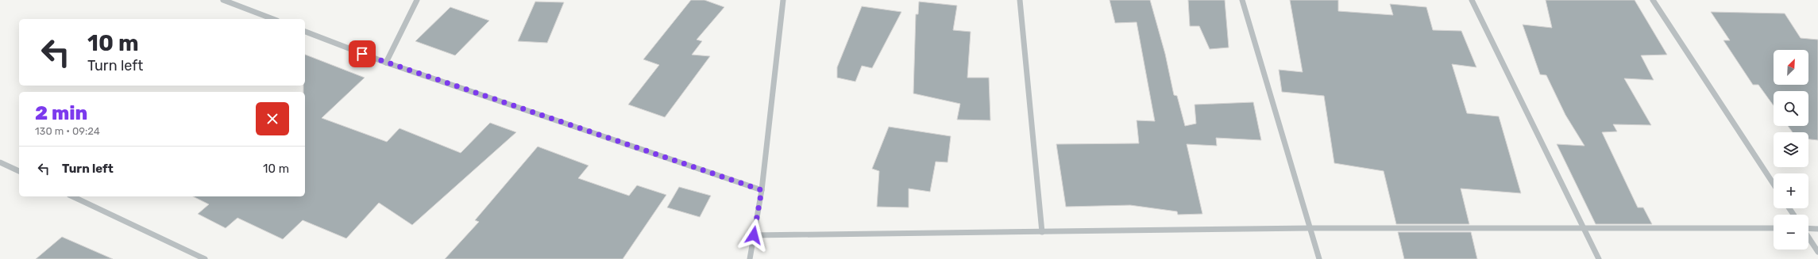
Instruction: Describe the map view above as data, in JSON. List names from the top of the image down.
{
  "north": "top right",
  "page": {
    "turn": ["10 m", "Turn left"],
    "map_buttons": ["+", "−"],
    "heading": ["2 min", "130 m · 09:24"],
    "list": [
      {
        "name": "Turn left",
        "value": "10 m"
      }
    ]
  }
}
